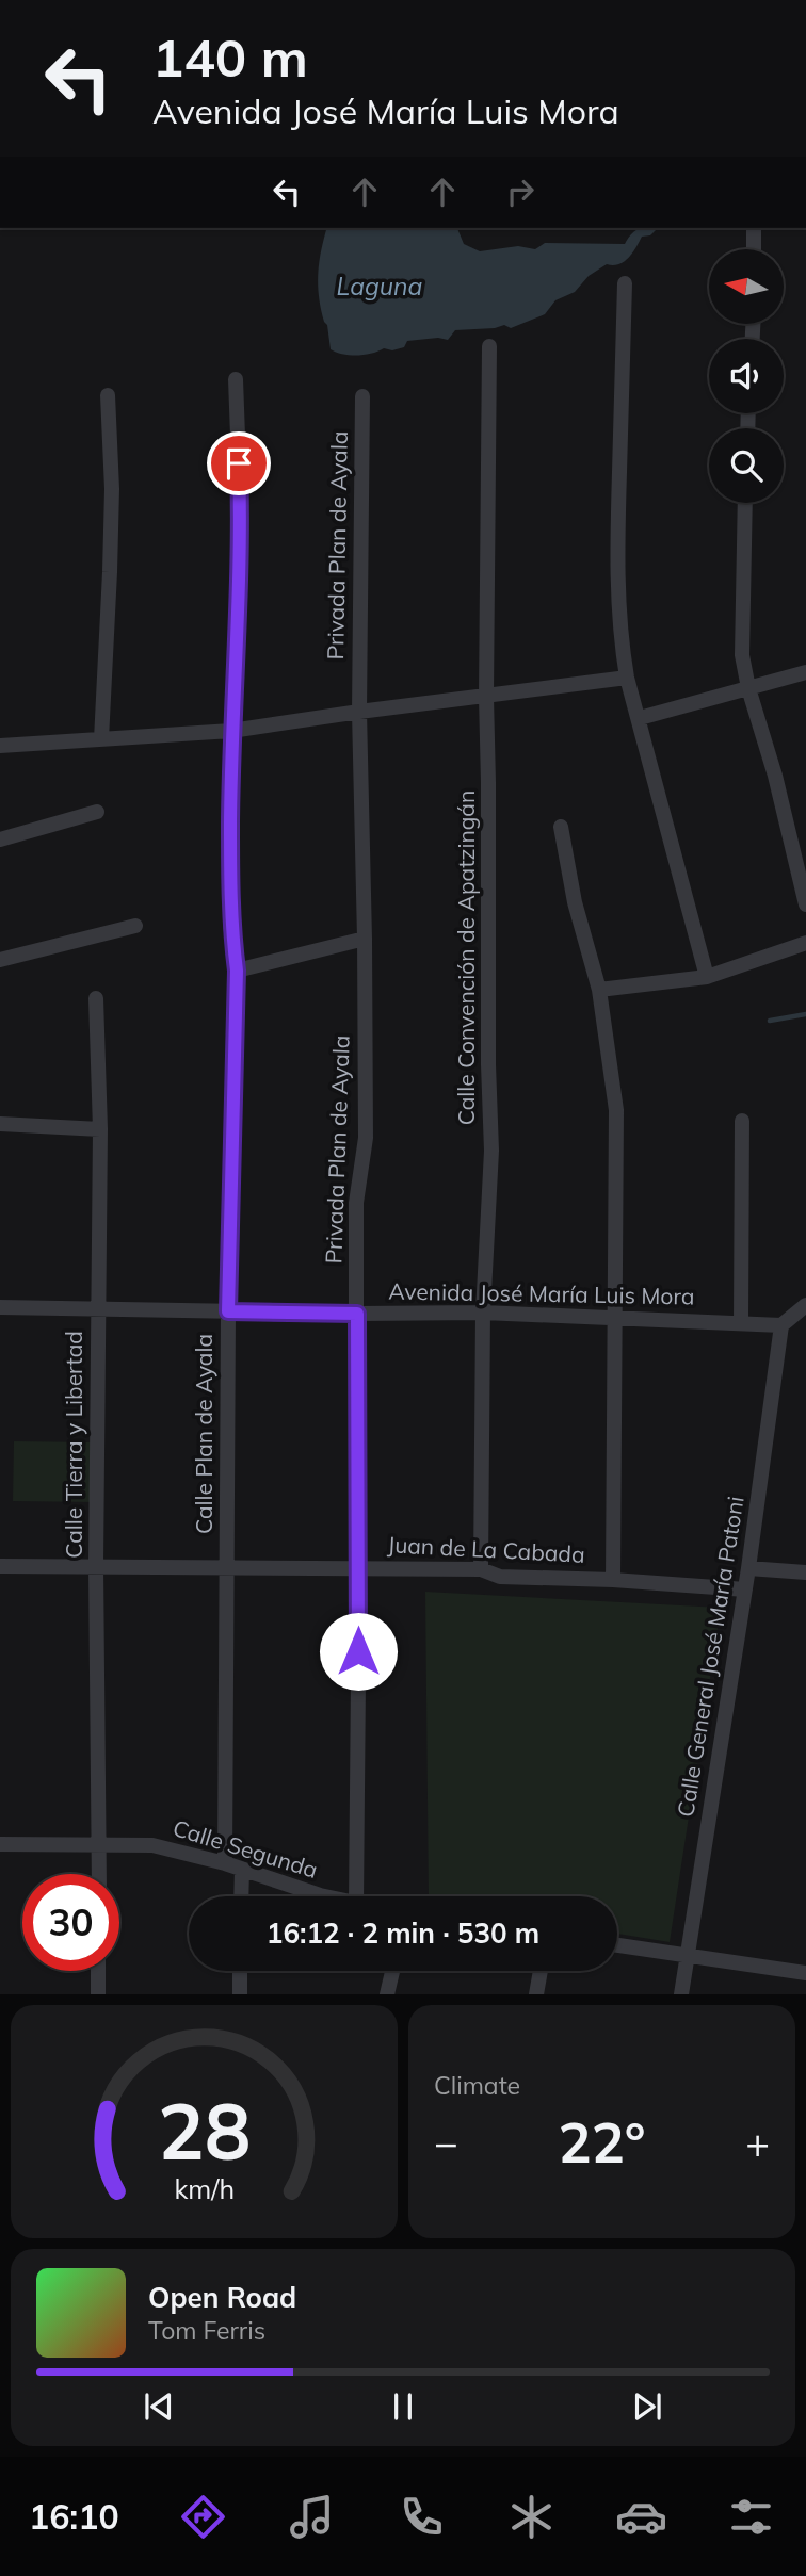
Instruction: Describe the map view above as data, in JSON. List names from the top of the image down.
{
  "streets": {
    "street": [
      "Privada Plan de Ayala",
      "Calle Convención de Apatzingán",
      "Avenida José María Luis Mora",
      "Calle Plan de Ayala",
      "Calle Tierra y Libertad",
      "Juan de La Cabada",
      "Calle General José María Patoni",
      "Calle Segunda"
    ]
  },
  "crossings": [
    ["Privada Plan de Ayala", "Avenida José María Luis Mora"],
    ["Privada Plan de Ayala", "Juan de La Cabada"],
    ["Calle Convención de Apatzingán", "Avenida José María Luis Mora"],
    ["Calle Convención de Apatzingán", "Juan de La Cabada"],
    ["Avenida José María Luis Mora", "Calle Plan de Ayala"],
    ["Avenida José María Luis Mora", "Calle Tierra y Libertad"],
    ["Avenida José María Luis Mora", "Calle General José María Patoni"],
    ["Calle Plan de Ayala", "Juan de La Cabada"],
    ["Calle Plan de Ayala", "Calle Segunda"],
    ["Calle Tierra y Libertad", "Juan de La Cabada"],
    ["Calle Tierra y Libertad", "Calle Segunda"],
    ["Juan de La Cabada", "Calle General José María Patoni"]
  ],
  "water": ["Laguna"],
  "north": "left",
  "page": {
    "turn": ["140 m", "Avenida José María Luis Mora"],
    "limit": "30",
    "trip": "16:12 · 2 min · 530 m",
    "tile": "Climate",
    "heat": ["−", "22°", "+"],
    "song": ["Open Road", "Tom Ferris"],
    "tabs": "16:10",
    "gauge": ["28", "km/h"]
  }
}
